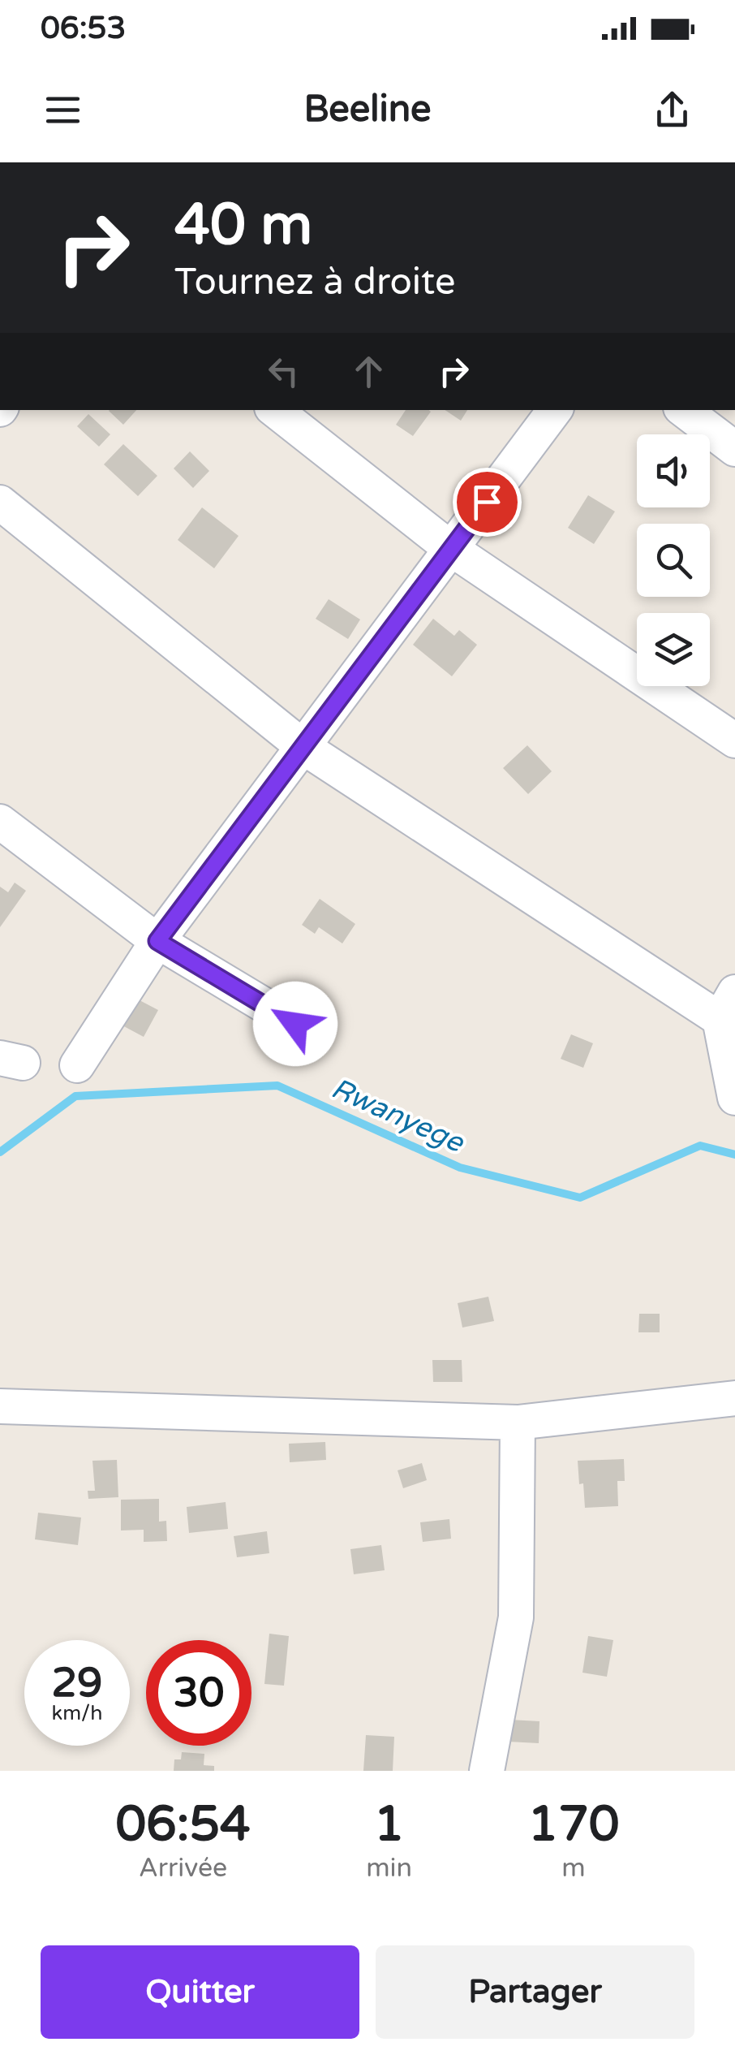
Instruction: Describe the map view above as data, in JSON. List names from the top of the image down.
{
  "water": ["Rwanyege"],
  "page": {
    "status": "06:53",
    "header": "Beeline",
    "turn": ["40 m", "Tournez à droite"],
    "speed": "29 km/h",
    "limit": "30",
    "eta": [
      "06:54",
      "Arrivée",
      "1",
      "min",
      "170",
      "m"
    ],
    "buttons": ["Quitter", "Partager"]
  }
}
